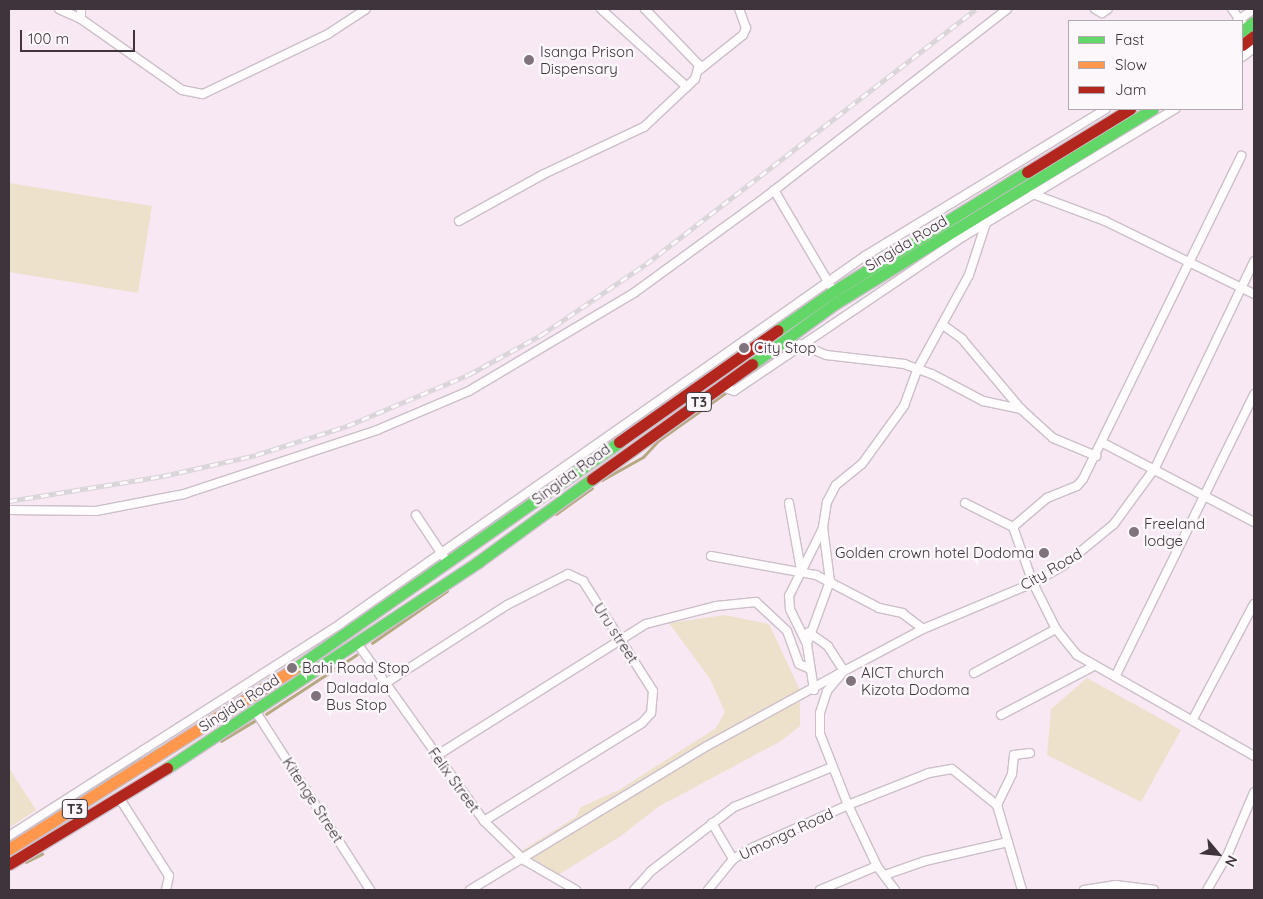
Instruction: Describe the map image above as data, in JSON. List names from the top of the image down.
{
  "streets": {
    "highway": ["Singida Road", "T3"],
    "street": [
      "City Road",
      "Uru street",
      "Felix Street",
      "Kitenge Street",
      "Umonga Road"
    ]
  },
  "crossings": [
    ["Singida Road", "Felix Street"],
    ["Singida Road", "Kitenge Street"],
    ["City Road", "Umonga Road"],
    ["Uru street", "Felix Street"]
  ],
  "places": [
    "Isanga Prison Dispensary",
    "City Stop",
    "Freeland lodge",
    "Golden crown hotel Dodoma",
    "Bahi Road Stop",
    "AICT church Kizota Dodoma",
    "Daladala Bus Stop"
  ],
  "legend": ["Fast", "Slow", "Jam"],
  "scale_bar": "100 m",
  "north": "bottom right"
}
